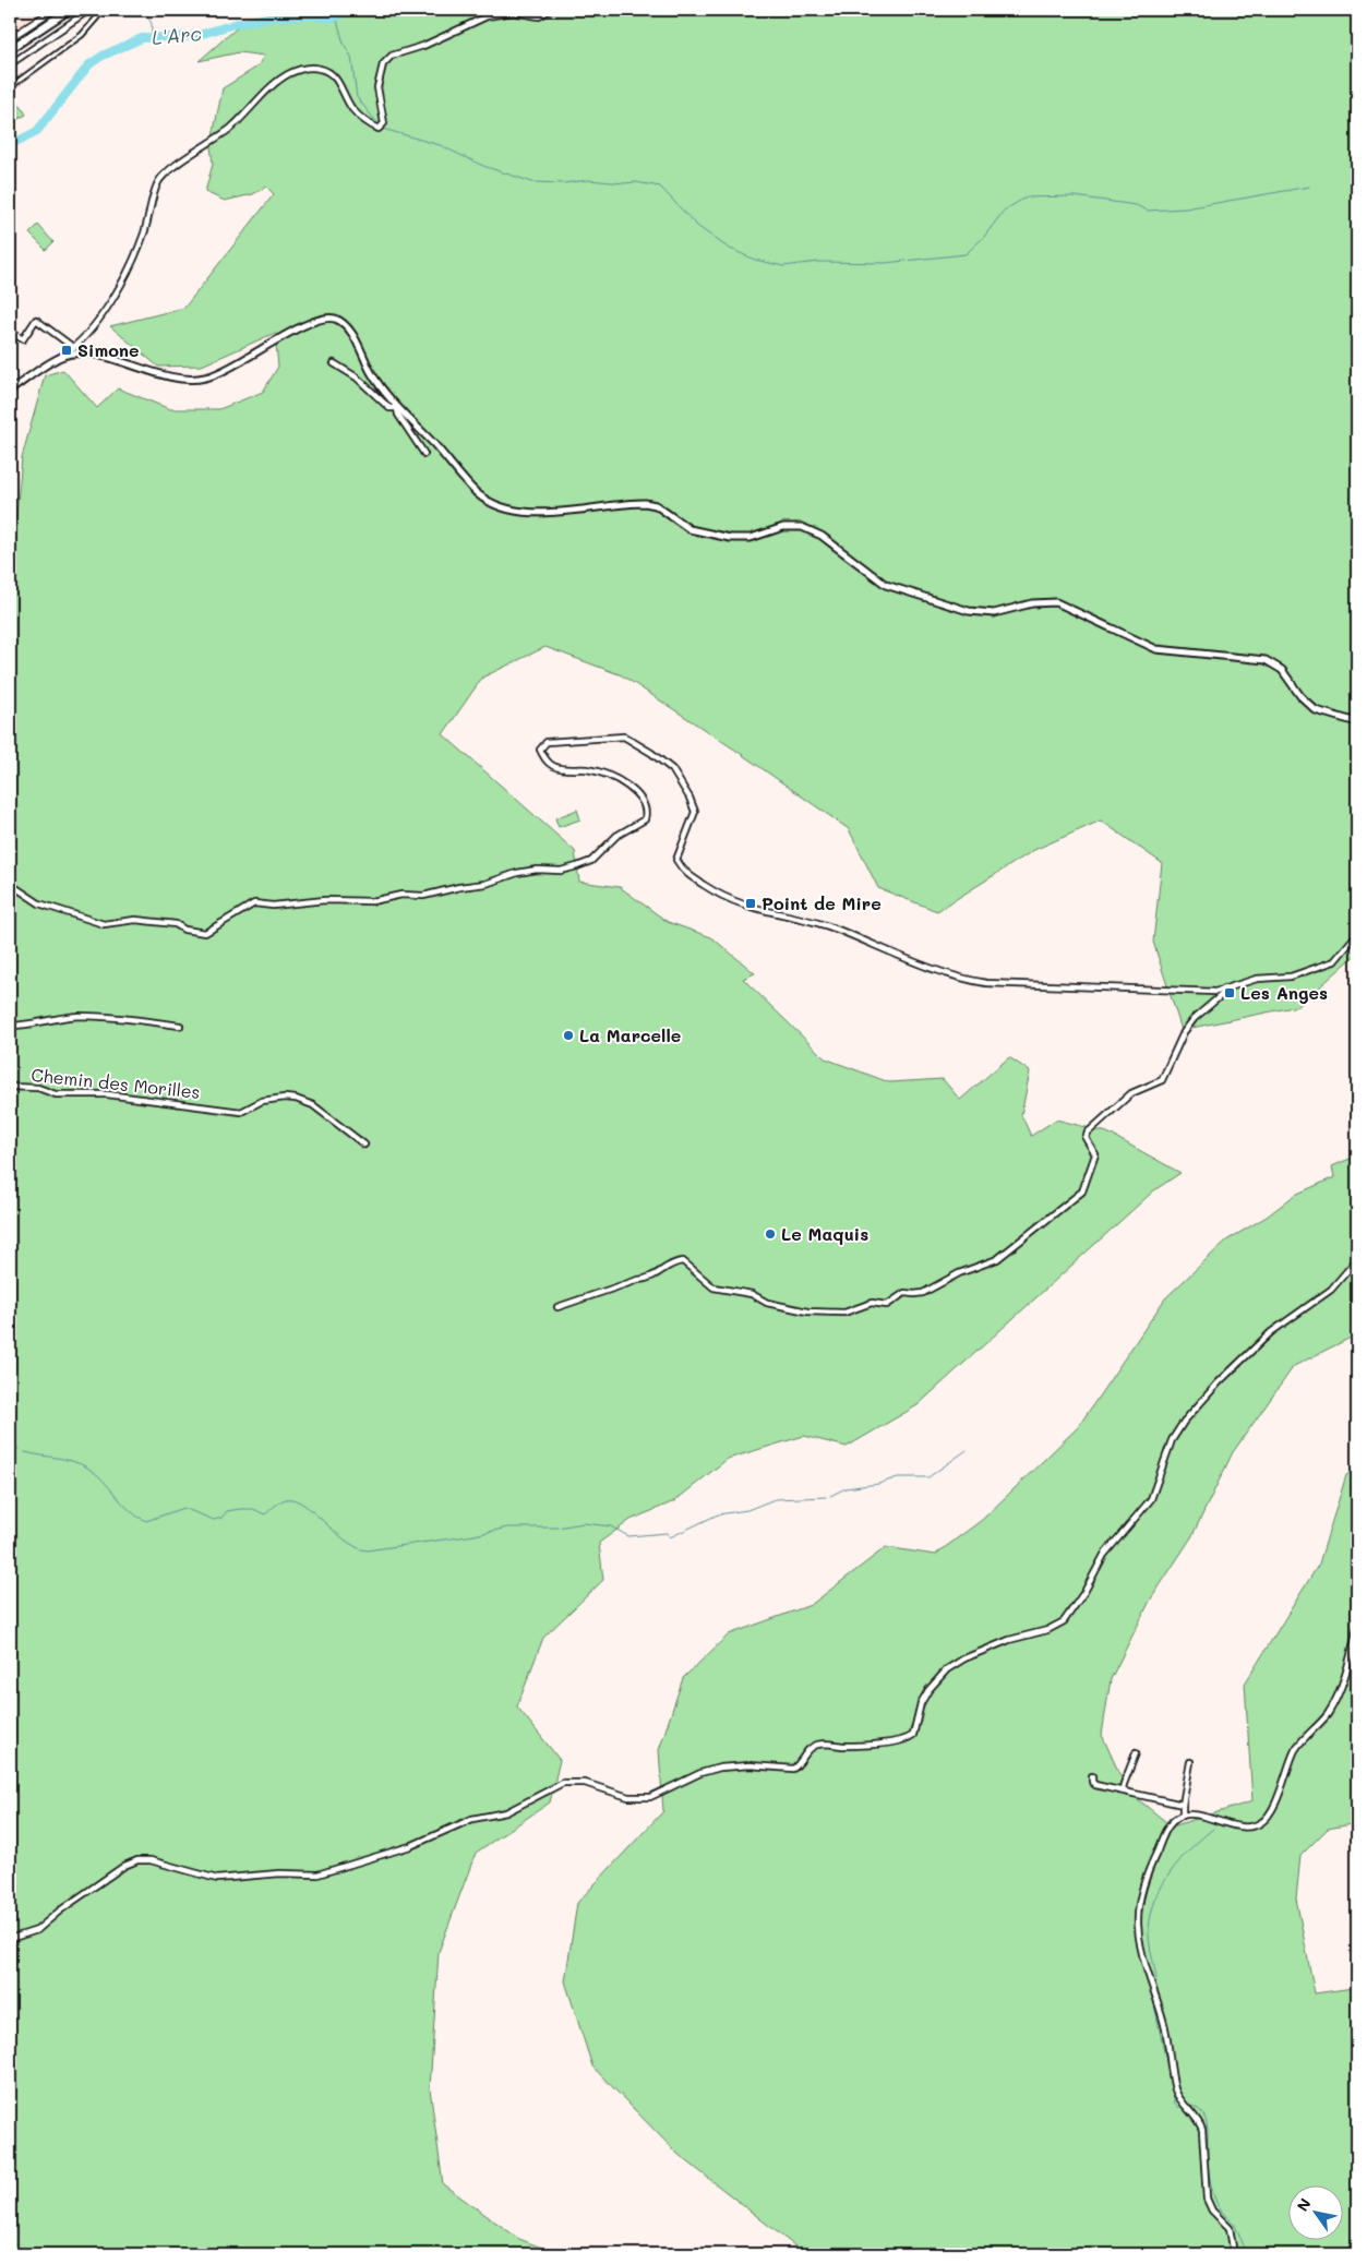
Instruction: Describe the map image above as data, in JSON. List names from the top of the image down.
{
  "streets": {
    "street": ["Chemin des Morilles"]
  },
  "water": ["L'Arc"],
  "places": {
    "transit": ["Simone", "Point de Mire", "Les Anges"],
    "other": ["La Marcelle", "Le Maquis"]
  },
  "north": "top left"
}
